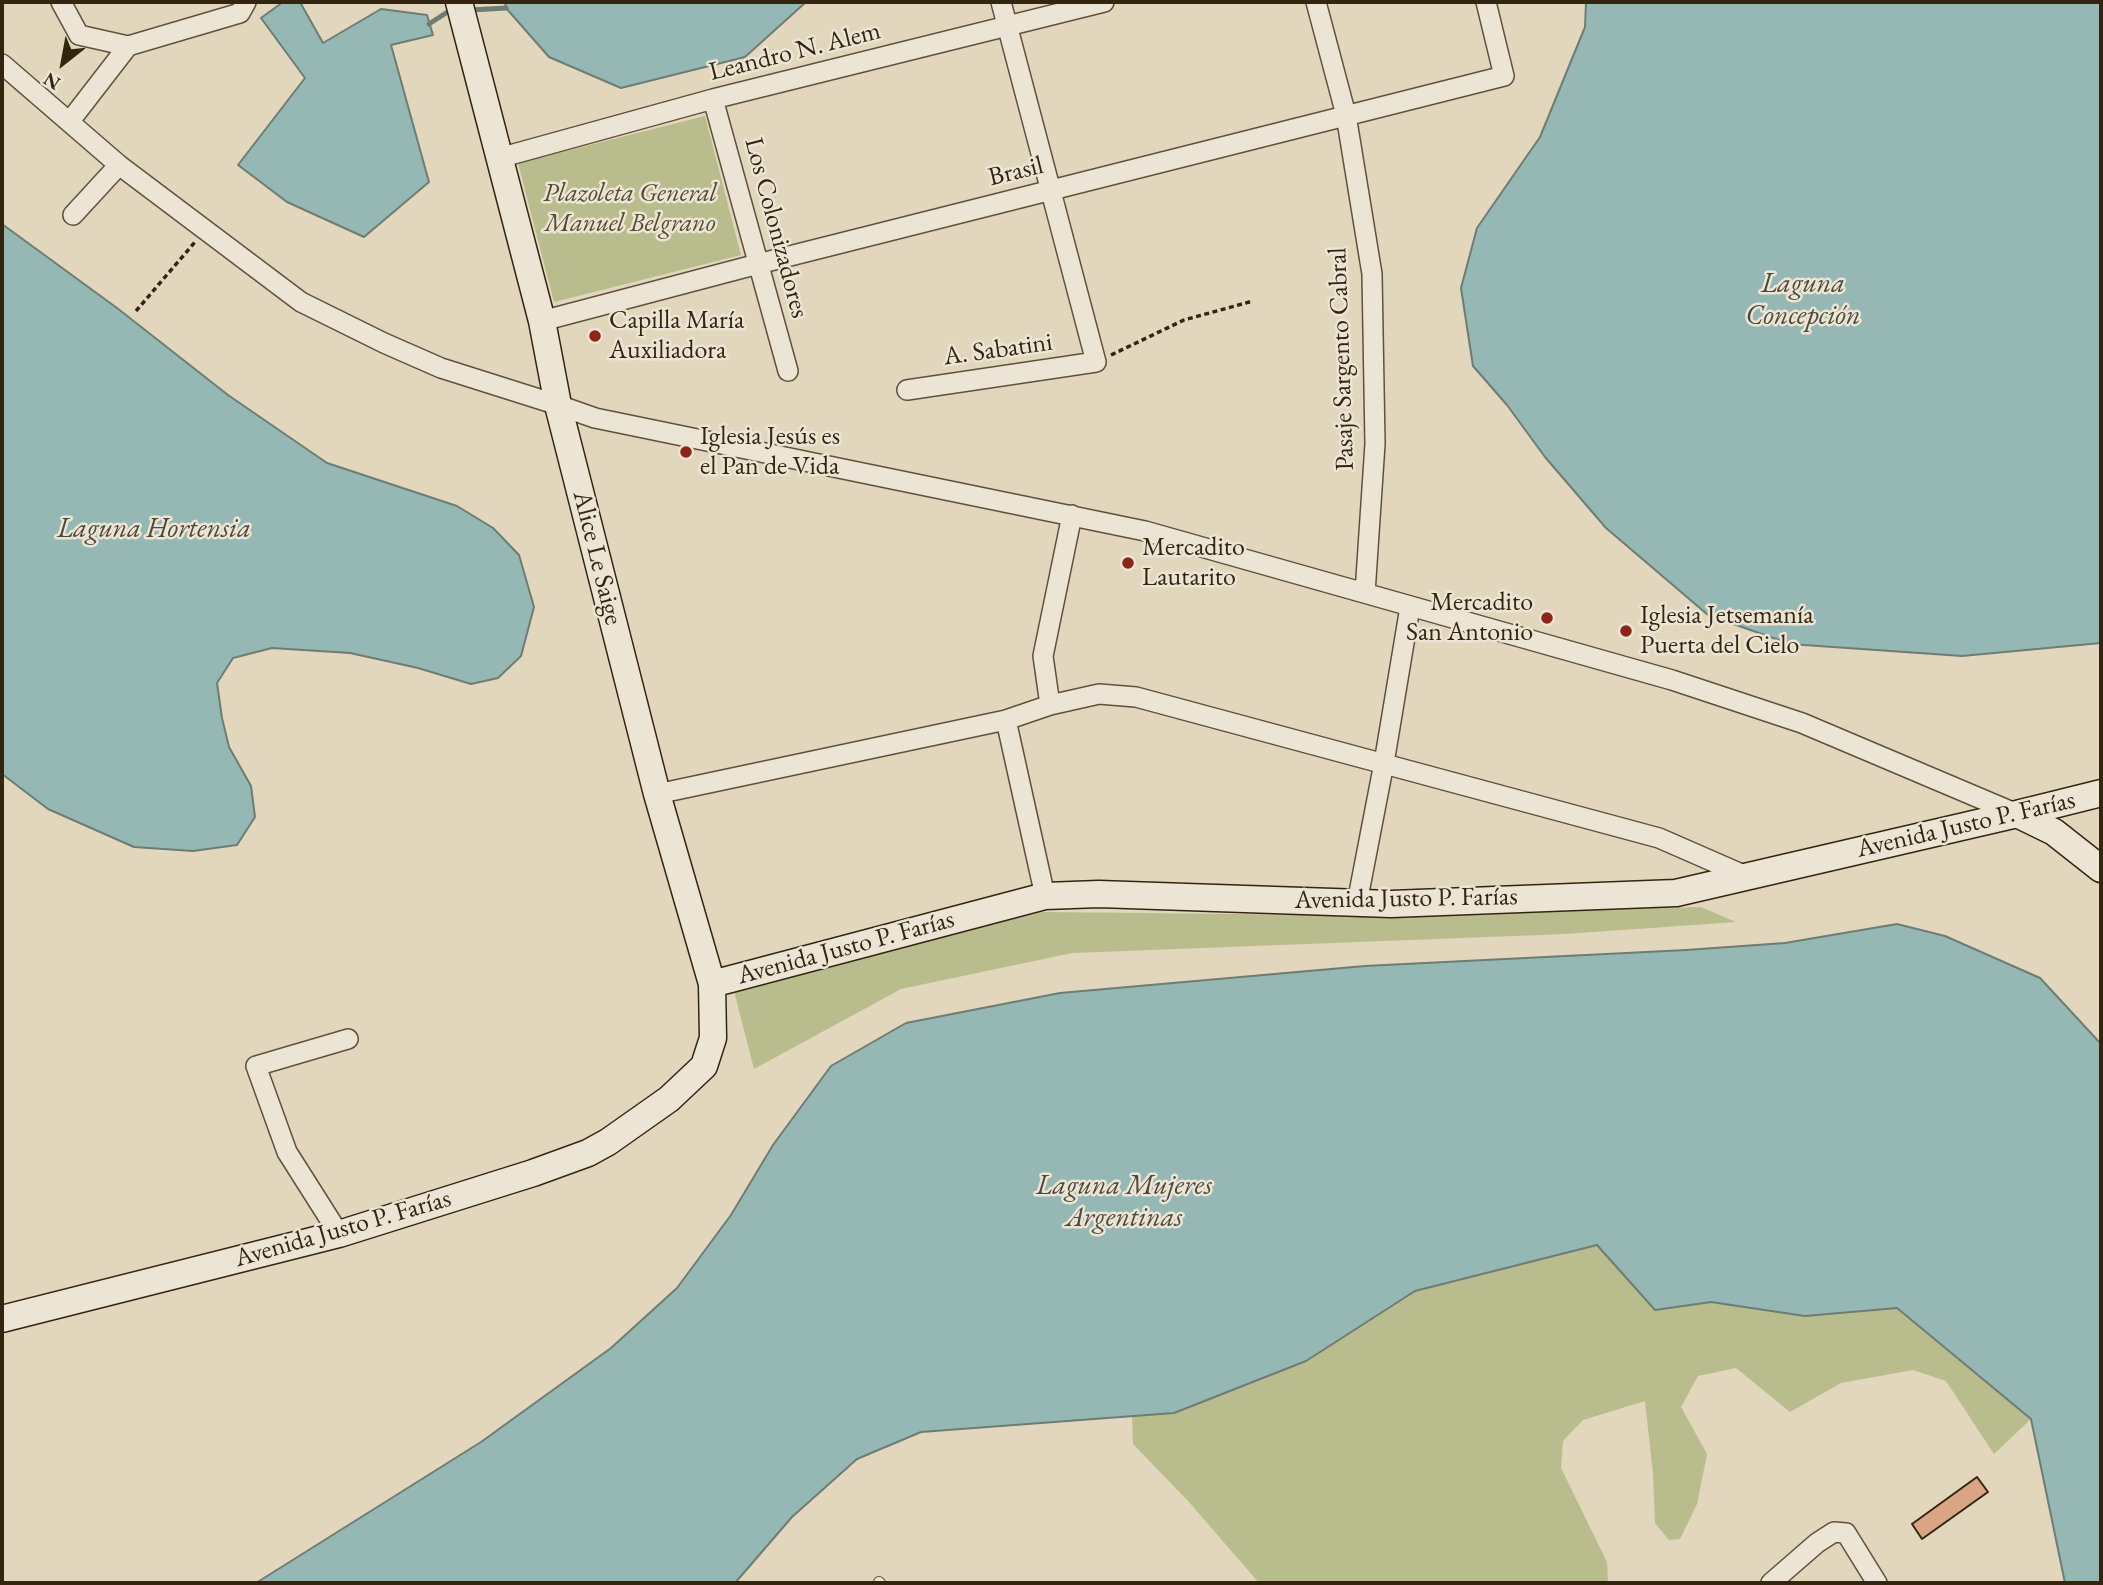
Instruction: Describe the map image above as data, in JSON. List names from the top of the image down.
{
  "streets": {
    "street": [
      "Leandro N. Alem",
      "Brasil",
      "Los Colonizadores",
      "A. Sabatini",
      "Pasaje Sargento Cabral",
      "Alice Le Saige",
      "Avenida Justo P. Farías"
    ]
  },
  "crossings": [
    ["Leandro N. Alem", "Los Colonizadores"],
    ["Leandro N. Alem", "Alice Le Saige"],
    ["Brasil", "Los Colonizadores"],
    ["Brasil", "Pasaje Sargento Cabral"],
    ["Brasil", "Alice Le Saige"],
    ["Alice Le Saige", "Avenida Justo P. Farías"]
  ],
  "water": ["Laguna Concepción", "Laguna Hortensia", "Laguna Mujeres Argentinas"],
  "parks": ["Plazoleta General Manuel Belgrano"],
  "places": [
    "Capilla María Auxiliadora",
    "Iglesia Jesús es el Pan de Vida",
    "Mercadito Lautarito",
    "Mercadito San Antonio",
    "Iglesia Jetsemanía Puerta del Cielo"
  ],
  "north": "bottom left"
}
